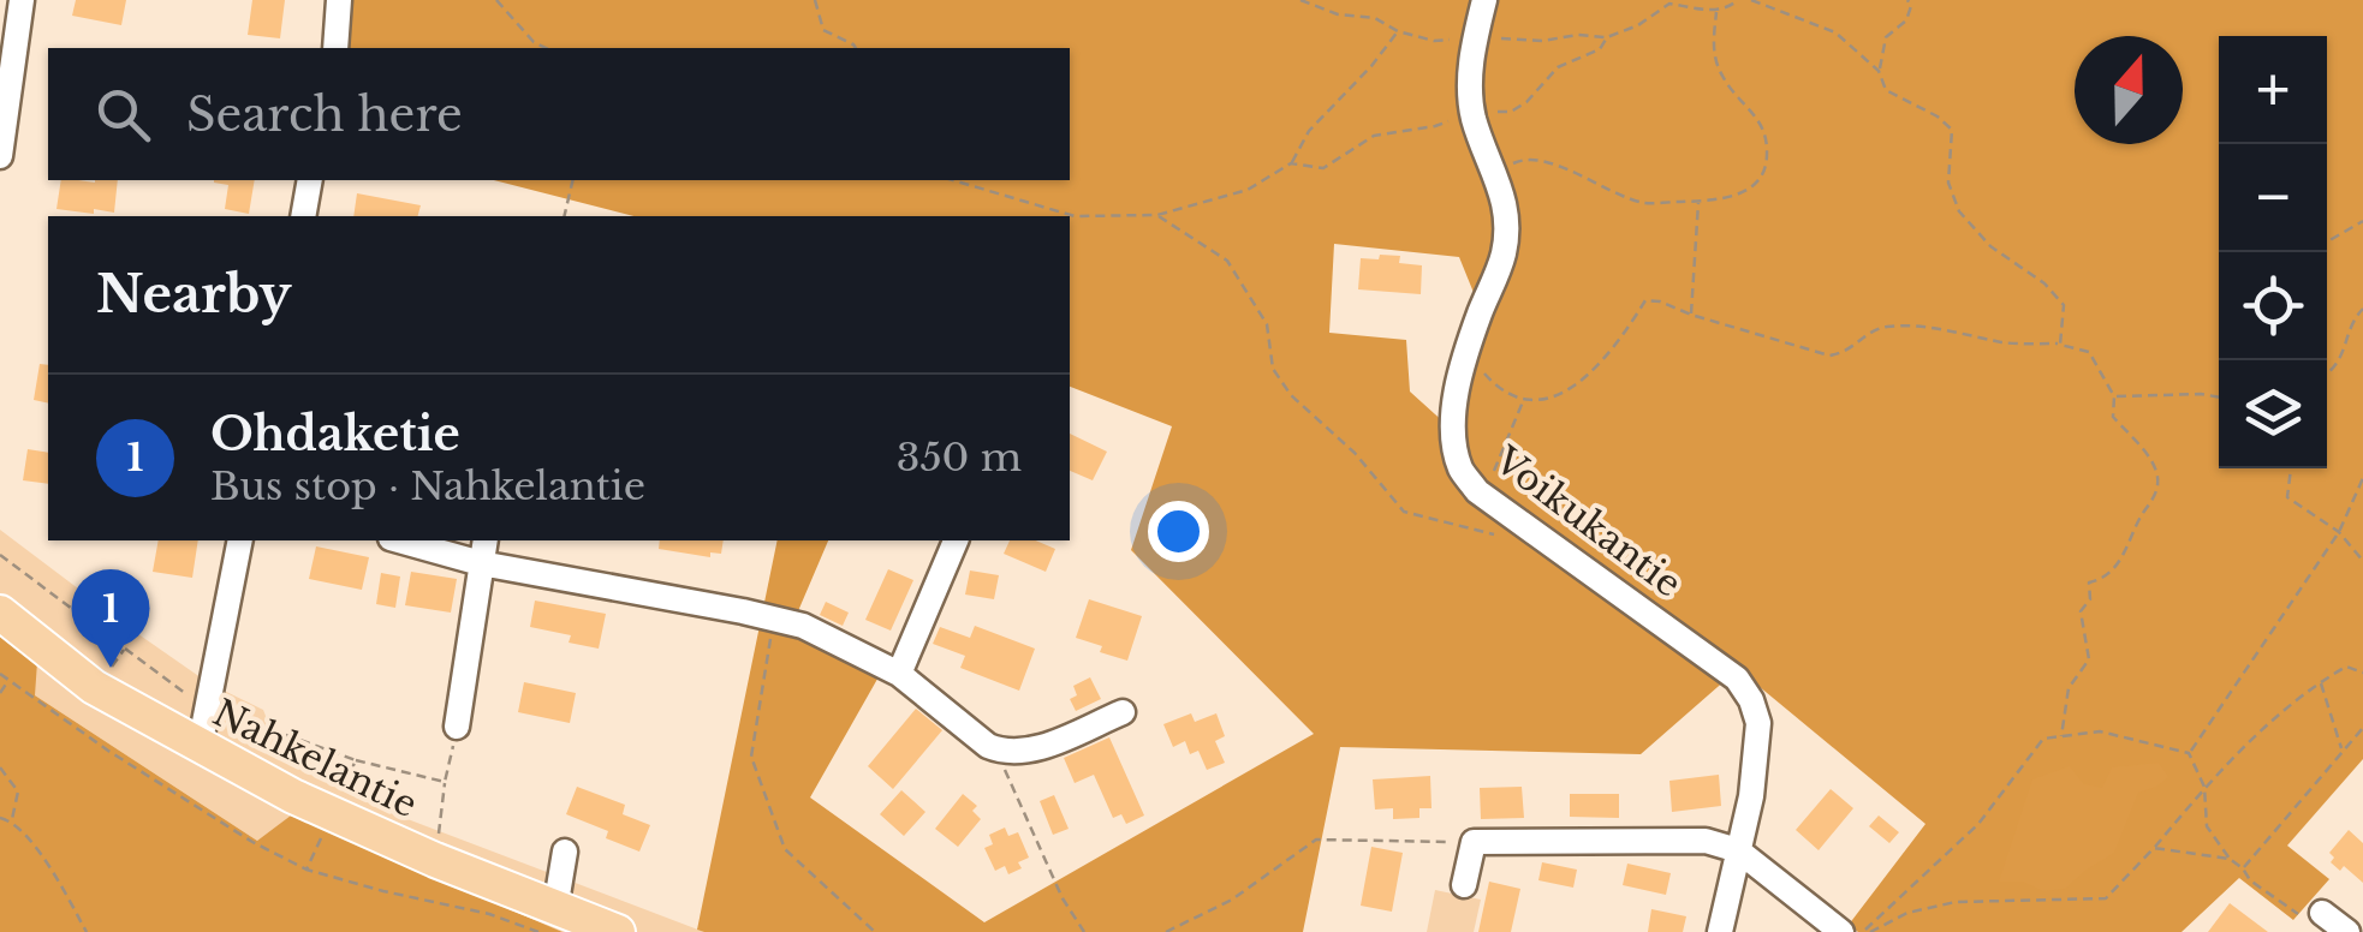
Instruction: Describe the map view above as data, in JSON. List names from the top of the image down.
{
  "streets": {
    "main road": ["Nahkelantie"],
    "street": ["Voikukantie"]
  },
  "north": "top",
  "page": {
    "map_buttons": ["+", "−"],
    "search": "Search here",
    "heading": "Nearby",
    "list": [
      {
        "mark": "1",
        "name": "Ohdaketie",
        "note": "Bus stop · Nahkelantie",
        "value": "350 m"
      }
    ],
    "pins": "1"
  }
}
